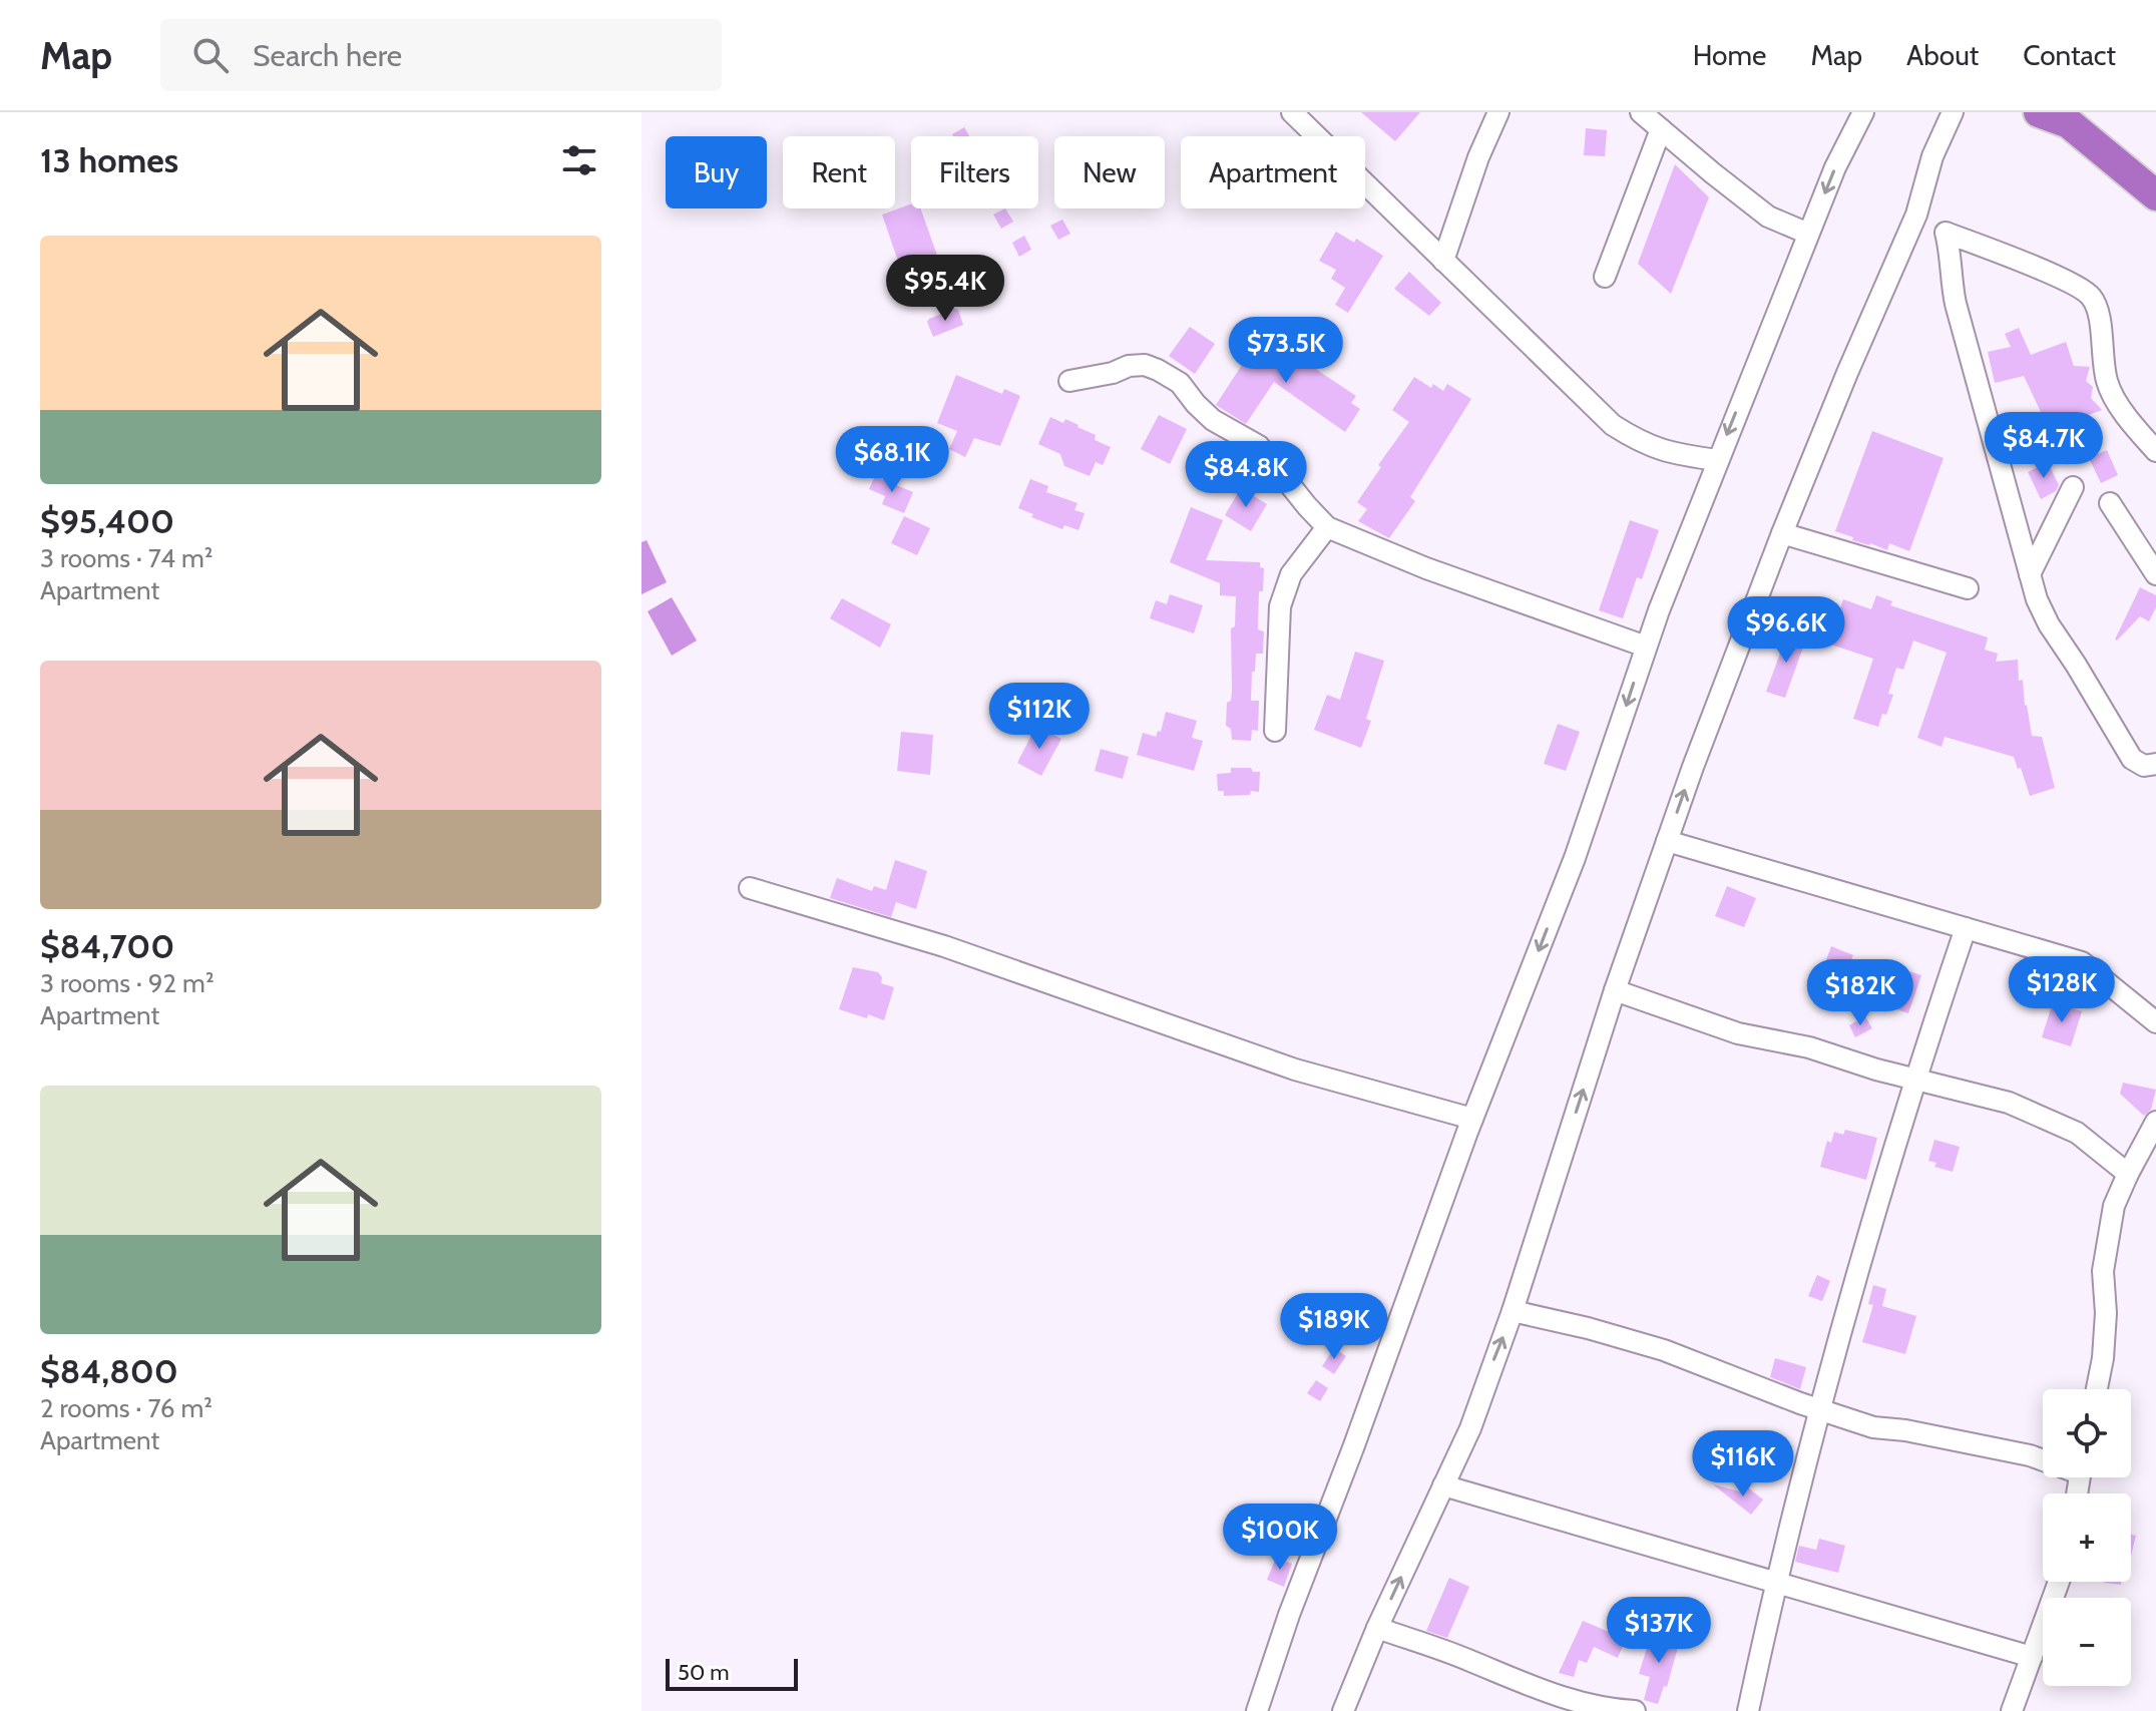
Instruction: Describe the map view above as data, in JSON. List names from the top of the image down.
{
  "scale_bar": "50 m",
  "page": {
    "header": "Map",
    "search": "Search here",
    "nav": [
      "Home",
      "Map",
      "About",
      "Contact"
    ],
    "heading": "13 homes",
    "chip": [
      "Buy",
      "Rent",
      "Filters",
      "New",
      "Apartment"
    ],
    "list": [
      {
        "name": "$95,400",
        "note": "3 rooms · 74 m² · Apartment"
      },
      {
        "name": "$84,700",
        "note": "3 rooms · 92 m² · Apartment"
      },
      {
        "name": "$84,800",
        "note": "2 rooms · 76 m² · Apartment"
      }
    ],
    "price": [
      "$95.4K",
      "$73.5K",
      "$84.7K",
      "$68.1K",
      "$84.8K",
      "$96.6K",
      "$112K",
      "$128K",
      "$182K",
      "$189K",
      "$116K",
      "$100K",
      "$137K"
    ],
    "map_buttons": ["+", "−"],
    "scale": "50 m"
  }
}
